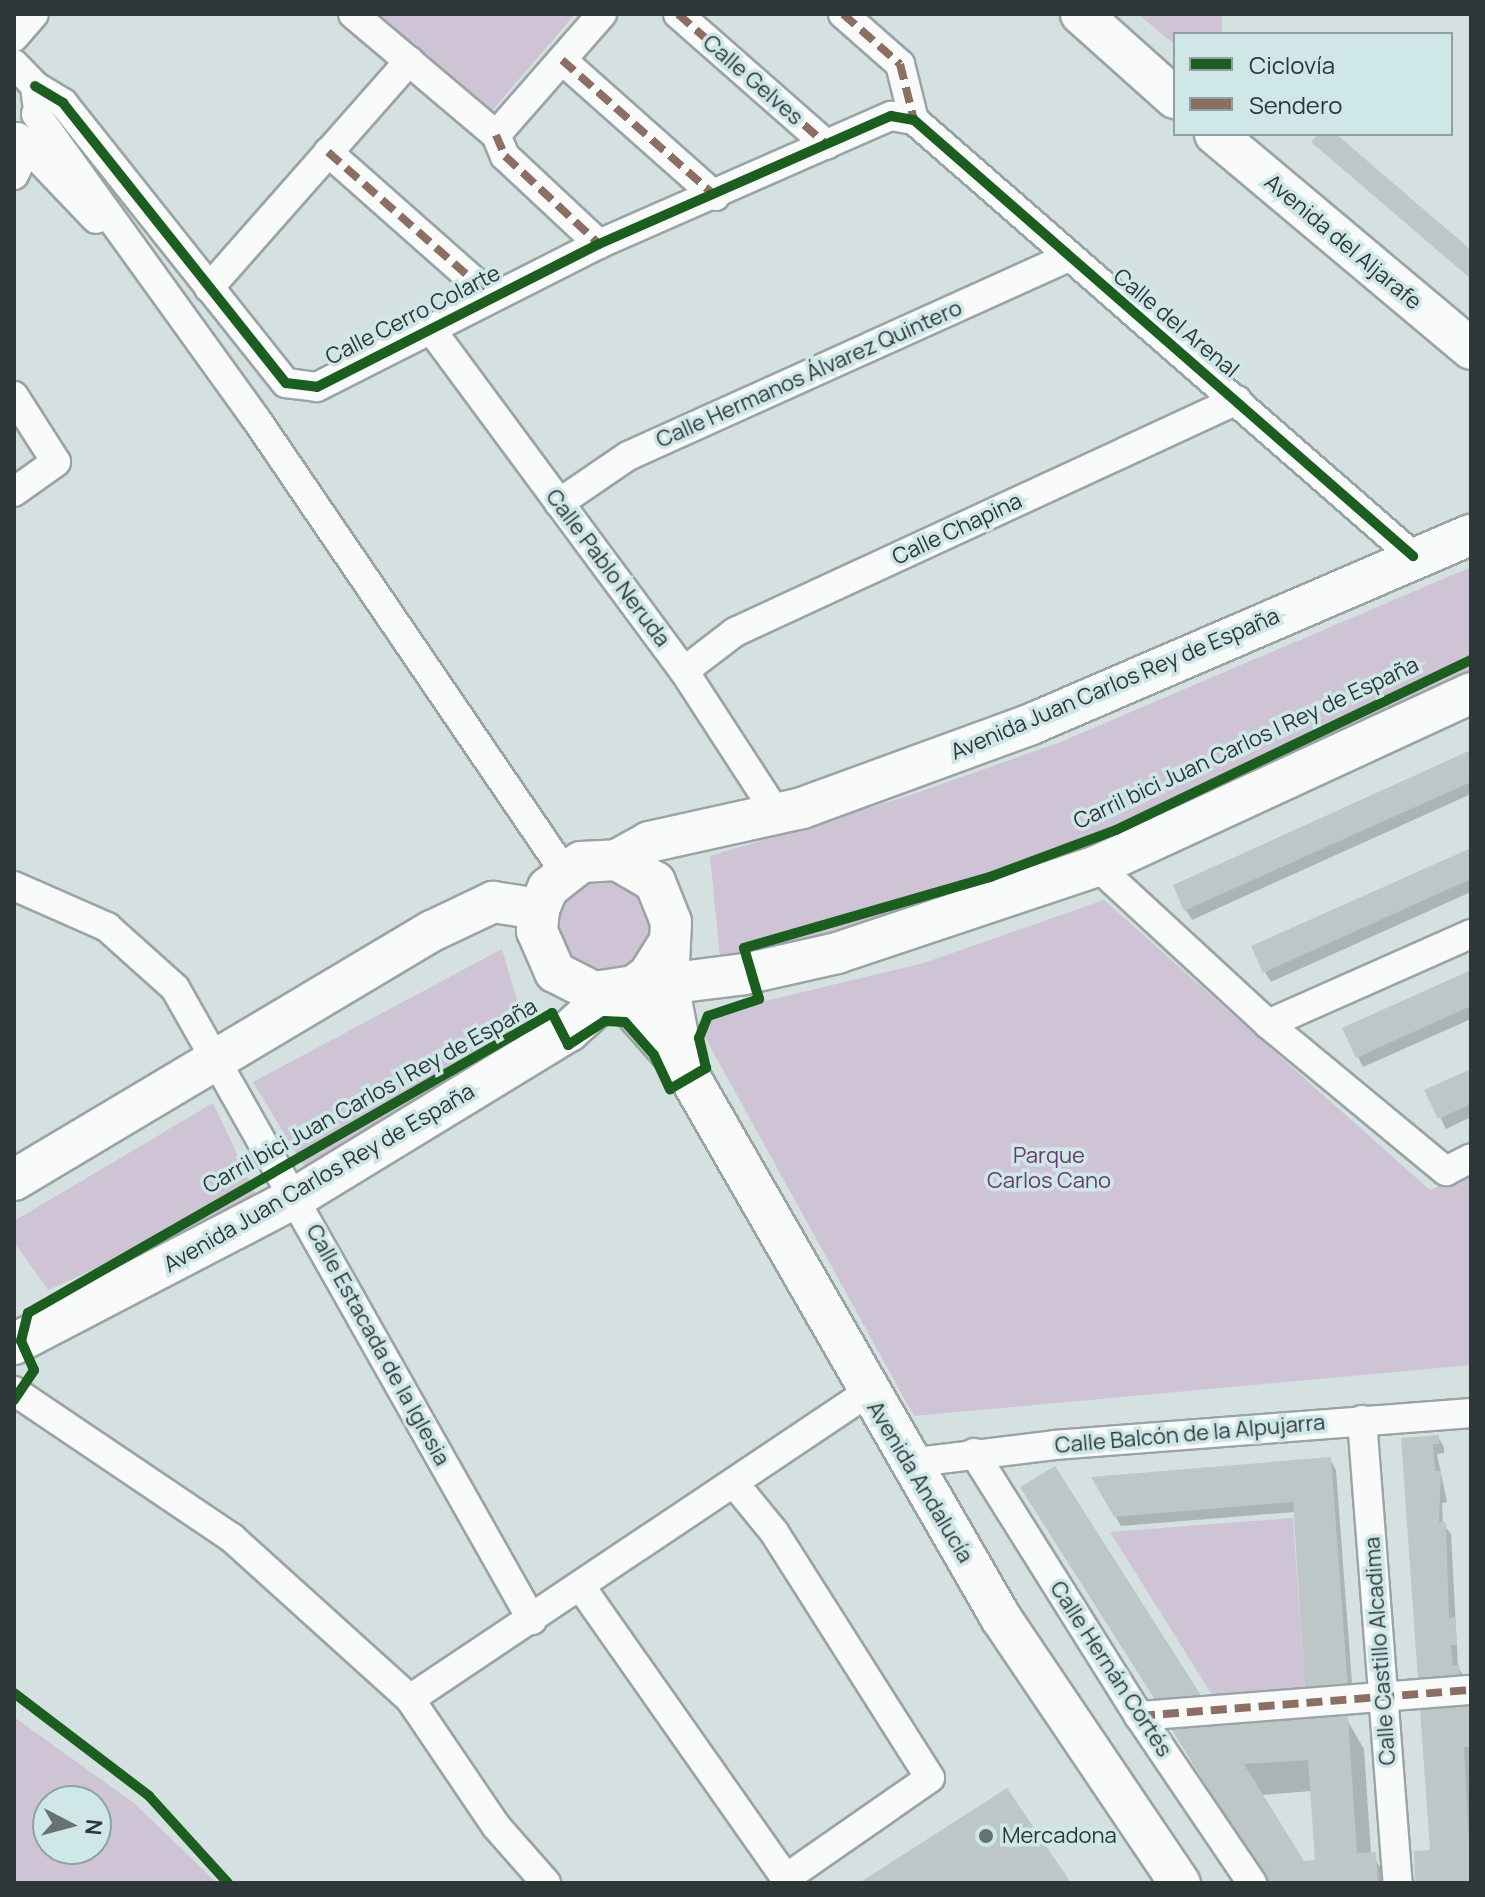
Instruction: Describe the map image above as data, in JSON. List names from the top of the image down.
{
  "streets": {
    "street": [
      "Calle Gelves",
      "Avenida del Aljarafe",
      "Calle Cerro Colarte",
      "Calle del Arenal",
      "Calle Hermanos Álvarez Quintero",
      "Calle Chapina",
      "Calle Pablo Neruda",
      "Avenida Juan Carlos Rey de España",
      "Calle Estacada de la Iglesia",
      "Calle Balcón de la Alpujarra",
      "Avenida Andalucía",
      "Calle Castillo Alcadima",
      "Calle Hernán Cortés"
    ],
    "cycle path": ["Carril bici Juan Carlos I Rey de España"]
  },
  "crossings": [
    ["Calle Gelves", "Calle Cerro Colarte"],
    ["Calle Cerro Colarte", "Calle del Arenal"],
    ["Calle Cerro Colarte", "Calle Pablo Neruda"],
    ["Calle del Arenal", "Calle Hermanos Álvarez Quintero"],
    ["Calle del Arenal", "Calle Chapina"],
    ["Calle del Arenal", "Avenida Juan Carlos Rey de España"],
    ["Calle Hermanos Álvarez Quintero", "Calle Pablo Neruda"],
    ["Calle Chapina", "Calle Pablo Neruda"],
    ["Calle Pablo Neruda", "Avenida Juan Carlos Rey de España"],
    ["Avenida Juan Carlos Rey de España", "Calle Estacada de la Iglesia"],
    ["Calle Balcón de la Alpujarra", "Avenida Andalucía"],
    ["Calle Balcón de la Alpujarra", "Calle Castillo Alcadima"],
    ["Calle Balcón de la Alpujarra", "Calle Hernán Cortés"]
  ],
  "parks": ["Parque Carlos Cano"],
  "places": ["Mercadona"],
  "legend": ["Ciclovía", "Sendero"],
  "north": "right"
}
